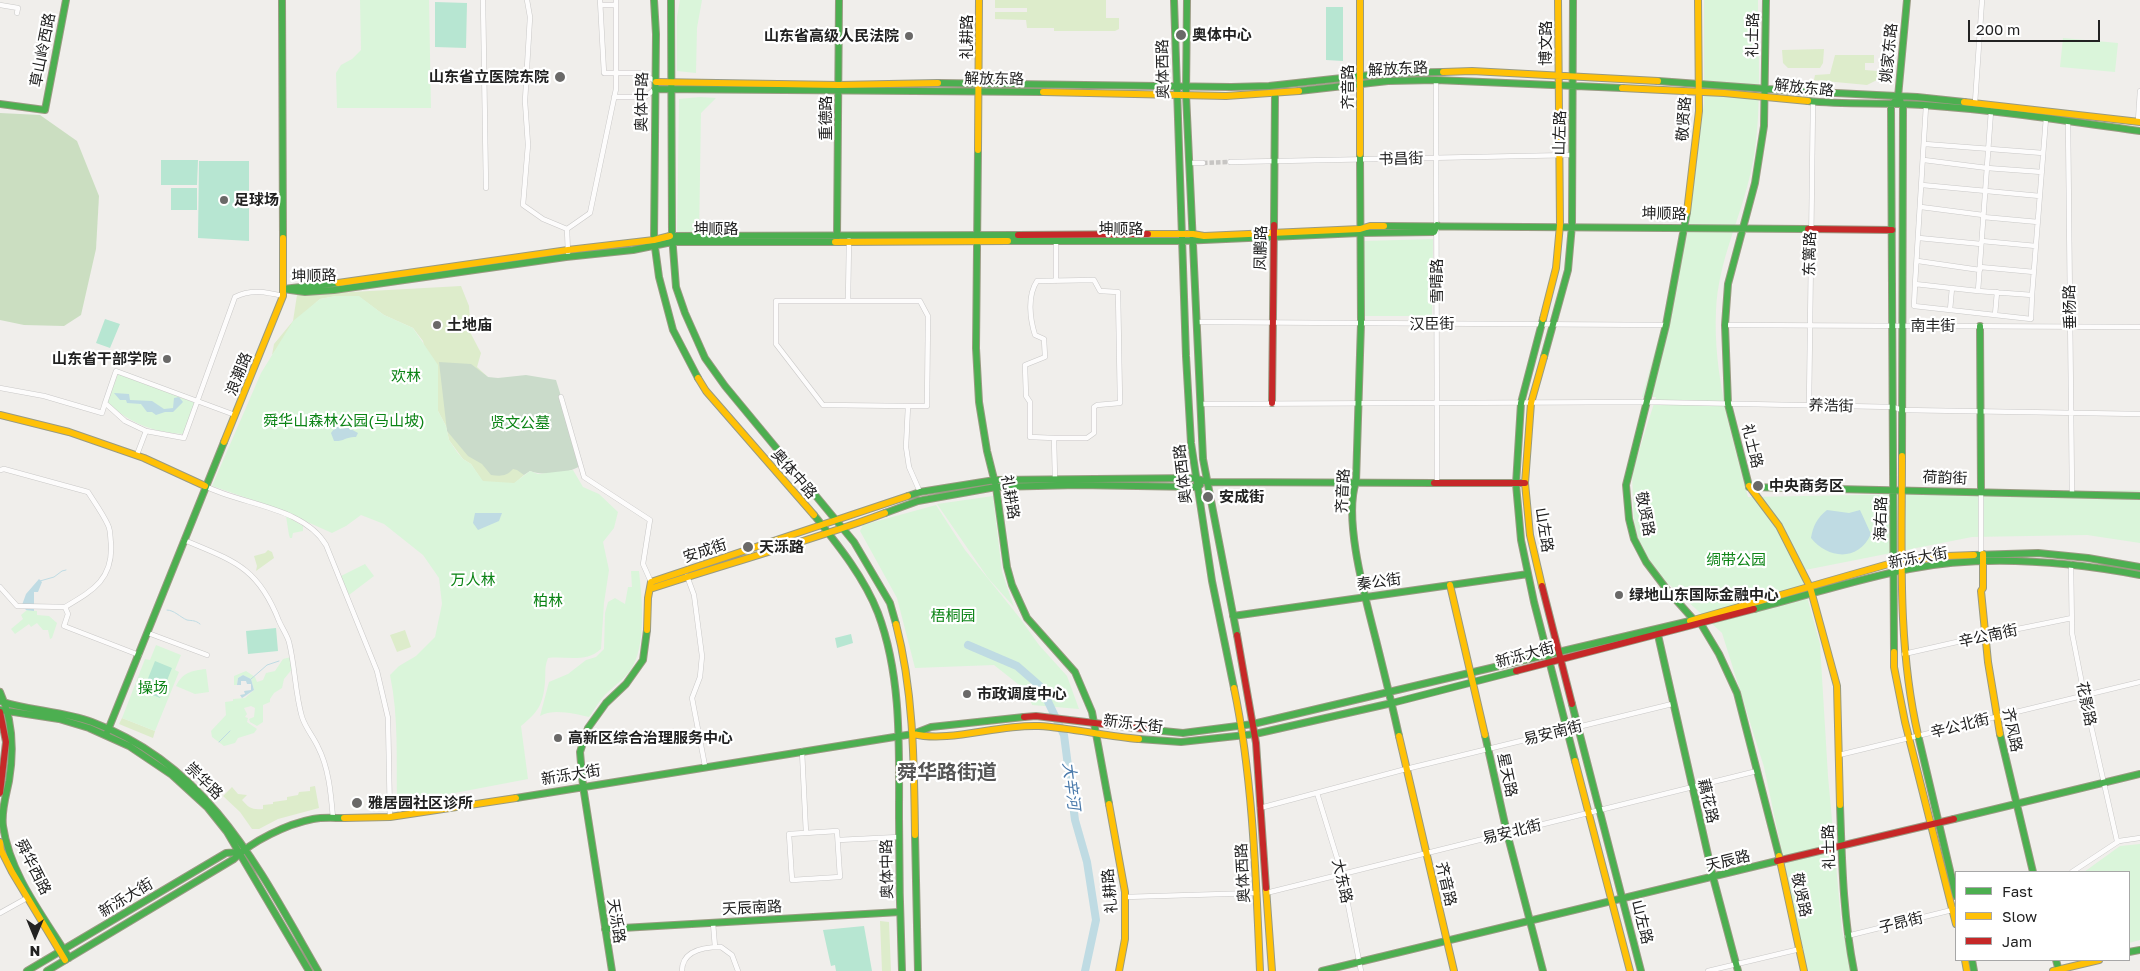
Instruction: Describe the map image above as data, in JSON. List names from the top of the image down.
{
  "streets": {
    "main road": [
      "礼士路",
      "礼耕路",
      "博文路",
      "草山岭西路",
      "姚家东路",
      "奥体西路",
      "解放东路",
      "齐音路",
      "奥体中路",
      "重德路",
      "敬贤路",
      "山左路",
      "坤顺路",
      "凤鹏路",
      "浪潮路",
      "荷韵街",
      "海右路",
      "安成街",
      "新泺大街",
      "秦公街",
      "齐风路",
      "星天路",
      "崇华路",
      "藕花路",
      "天辰路",
      "舜华西路",
      "天辰南路",
      "天泺路"
    ],
    "street": [
      "书昌街",
      "东篱路",
      "雪晴路",
      "垂杨路",
      "汉臣街",
      "南丰街",
      "养浩街",
      "辛公南街",
      "花影路",
      "辛公北街",
      "易安南街",
      "易安北街",
      "大东路",
      "子昂街"
    ]
  },
  "crossings": [
    ["礼士路", "解放东路"],
    ["礼士路", "坤顺路"],
    ["礼士路", "南丰街"],
    ["礼士路", "养浩街"],
    ["礼士路", "荷韵街"],
    ["礼士路", "新泺大街"],
    ["礼士路", "辛公北街"],
    ["礼士路", "天辰路"],
    ["礼士路", "子昂街"],
    ["礼耕路", "解放东路"],
    ["礼耕路", "坤顺路"],
    ["礼耕路", "安成街"],
    ["礼耕路", "新泺大街"],
    ["博文路", "解放东路"],
    ["博文路", "山左路"],
    ["姚家东路", "解放东路"],
    ["姚家东路", "海右路"],
    ["奥体西路", "解放东路"],
    ["奥体西路", "坤顺路"],
    ["奥体西路", "汉臣街"],
    ["奥体西路", "养浩街"],
    ["奥体西路", "安成街"],
    ["奥体西路", "新泺大街"],
    ["奥体西路", "秦公街"],
    ["奥体西路", "易安北街"],
    ["解放东路", "齐音路"],
    ["解放东路", "奥体中路"],
    ["解放东路", "重德路"],
    ["解放东路", "敬贤路"],
    ["解放东路", "山左路"],
    ["解放东路", "凤鹏路"],
    ["解放东路", "东篱路"],
    ["解放东路", "雪晴路"],
    ["解放东路", "垂杨路"],
    ["解放东路", "海右路"],
    ["齐音路", "书昌街"],
    ["齐音路", "坤顺路"],
    ["齐音路", "汉臣街"],
    ["齐音路", "养浩街"],
    ["齐音路", "安成街"],
    ["齐音路", "新泺大街"],
    ["齐音路", "秦公街"],
    ["齐音路", "易安南街"],
    ["齐音路", "易安北街"],
    ["齐音路", "天辰路"],
    ["奥体中路", "坤顺路"],
    ["奥体中路", "安成街"],
    ["奥体中路", "新泺大街"],
    ["奥体中路", "天辰南路"],
    ["重德路", "坤顺路"],
    ["敬贤路", "坤顺路"],
    ["敬贤路", "汉臣街"],
    ["敬贤路", "养浩街"],
    ["敬贤路", "新泺大街"],
    ["敬贤路", "易安北街"],
    ["敬贤路", "天辰路"],
    ["山左路", "书昌街"],
    ["山左路", "坤顺路"],
    ["山左路", "汉臣街"],
    ["山左路", "养浩街"],
    ["山左路", "安成街"],
    ["山左路", "新泺大街"],
    ["山左路", "秦公街"],
    ["山左路", "易安南街"],
    ["山左路", "易安北街"],
    ["山左路", "天辰路"],
    ["书昌街", "凤鹏路"],
    ["书昌街", "雪晴路"],
    ["坤顺路", "凤鹏路"],
    ["坤顺路", "东篱路"],
    ["坤顺路", "雪晴路"],
    ["坤顺路", "浪潮路"],
    ["坤顺路", "海右路"],
    ["凤鹏路", "汉臣街"],
    ["凤鹏路", "养浩街"],
    ["东篱路", "南丰街"],
    ["东篱路", "养浩街"],
    ["雪晴路", "汉臣街"],
    ["雪晴路", "养浩街"],
    ["雪晴路", "安成街"],
    ["垂杨路", "南丰街"],
    ["垂杨路", "养浩街"],
    ["垂杨路", "荷韵街"],
    ["南丰街", "海右路"],
    ["南丰街", "齐风路"],
    ["浪潮路", "崇华路"],
    ["养浩街", "海右路"],
    ["养浩街", "齐风路"],
    ["荷韵街", "海右路"],
    ["荷韵街", "齐风路"],
    ["海右路", "新泺大街"],
    ["海右路", "辛公南街"],
    ["海右路", "辛公北街"],
    ["海右路", "天辰路"],
    ["海右路", "子昂街"],
    ["安成街", "天泺路"],
    ["新泺大街", "花影路"],
    ["新泺大街", "齐风路"],
    ["新泺大街", "星天路"],
    ["新泺大街", "崇华路"],
    ["新泺大街", "藕花路"],
    ["新泺大街", "舜华西路"],
    ["新泺大街", "天泺路"],
    ["秦公街", "星天路"],
    ["辛公南街", "花影路"],
    ["辛公南街", "齐风路"],
    ["花影路", "辛公北街"],
    ["花影路", "天辰路"],
    ["辛公北街", "齐风路"],
    ["齐风路", "天辰路"],
    ["易安南街", "星天路"],
    ["易安南街", "藕花路"],
    ["易安南街", "大东路"],
    ["星天路", "易安北街"],
    ["星天路", "天辰路"],
    ["崇华路", "舜华西路"],
    ["藕花路", "易安北街"],
    ["藕花路", "天辰路"],
    ["易安北街", "大东路"],
    ["天辰路", "大东路"],
    ["天辰南路", "天泺路"]
  ],
  "districts": ["舜华路街道"],
  "water": ["大辛河"],
  "parks": [
    "欢林",
    "舜华山森林公园(马山坡)",
    "贤文公墓",
    "绸带公园",
    "万人林",
    "柏林",
    "梧桐园",
    "操场"
  ],
  "places": [
    "奥体中心",
    "山东省高级人民法院",
    "山东省立医院东院",
    "足球场",
    "土地庙",
    "山东省干部学院",
    "中央商务区",
    "安成街",
    "天泺路",
    "绿地山东国际金融中心",
    "市政调度中心",
    "高新区综合治理服务中心",
    "雅居园社区诊所"
  ],
  "legend": ["Fast", "Slow", "Jam"],
  "scale_bar": "200 m",
  "north": "bottom"
}
